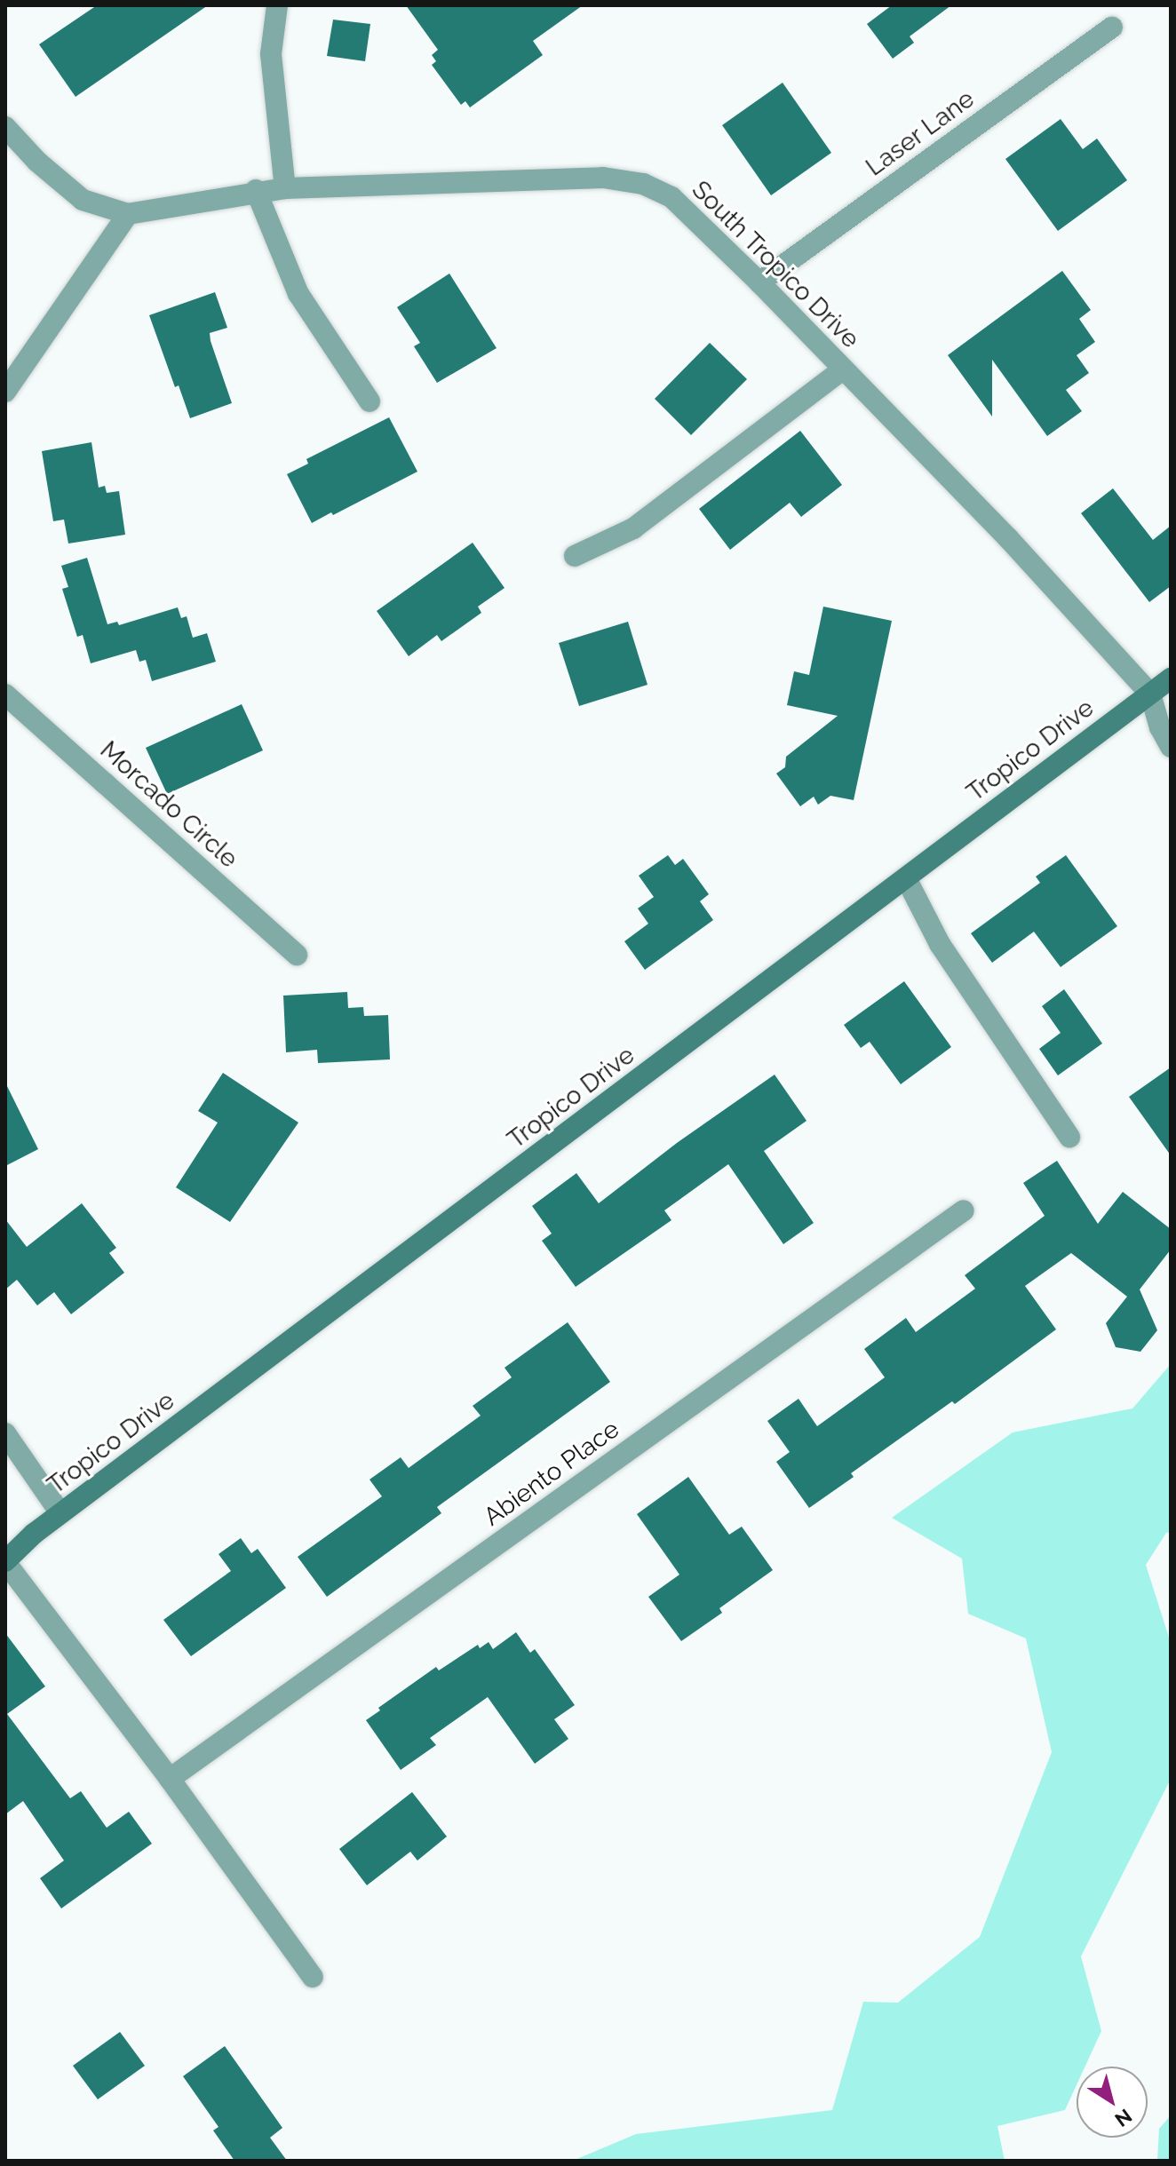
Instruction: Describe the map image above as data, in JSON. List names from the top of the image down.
{
  "streets": {
    "street": [
      "Laser Lane",
      "South Tropico Drive",
      "Tropico Drive",
      "Morcado Circle",
      "Abiento Place"
    ]
  },
  "crossings": [
    ["Laser Lane", "South Tropico Drive"],
    ["South Tropico Drive", "Tropico Drive"]
  ],
  "north": "bottom right"
}
